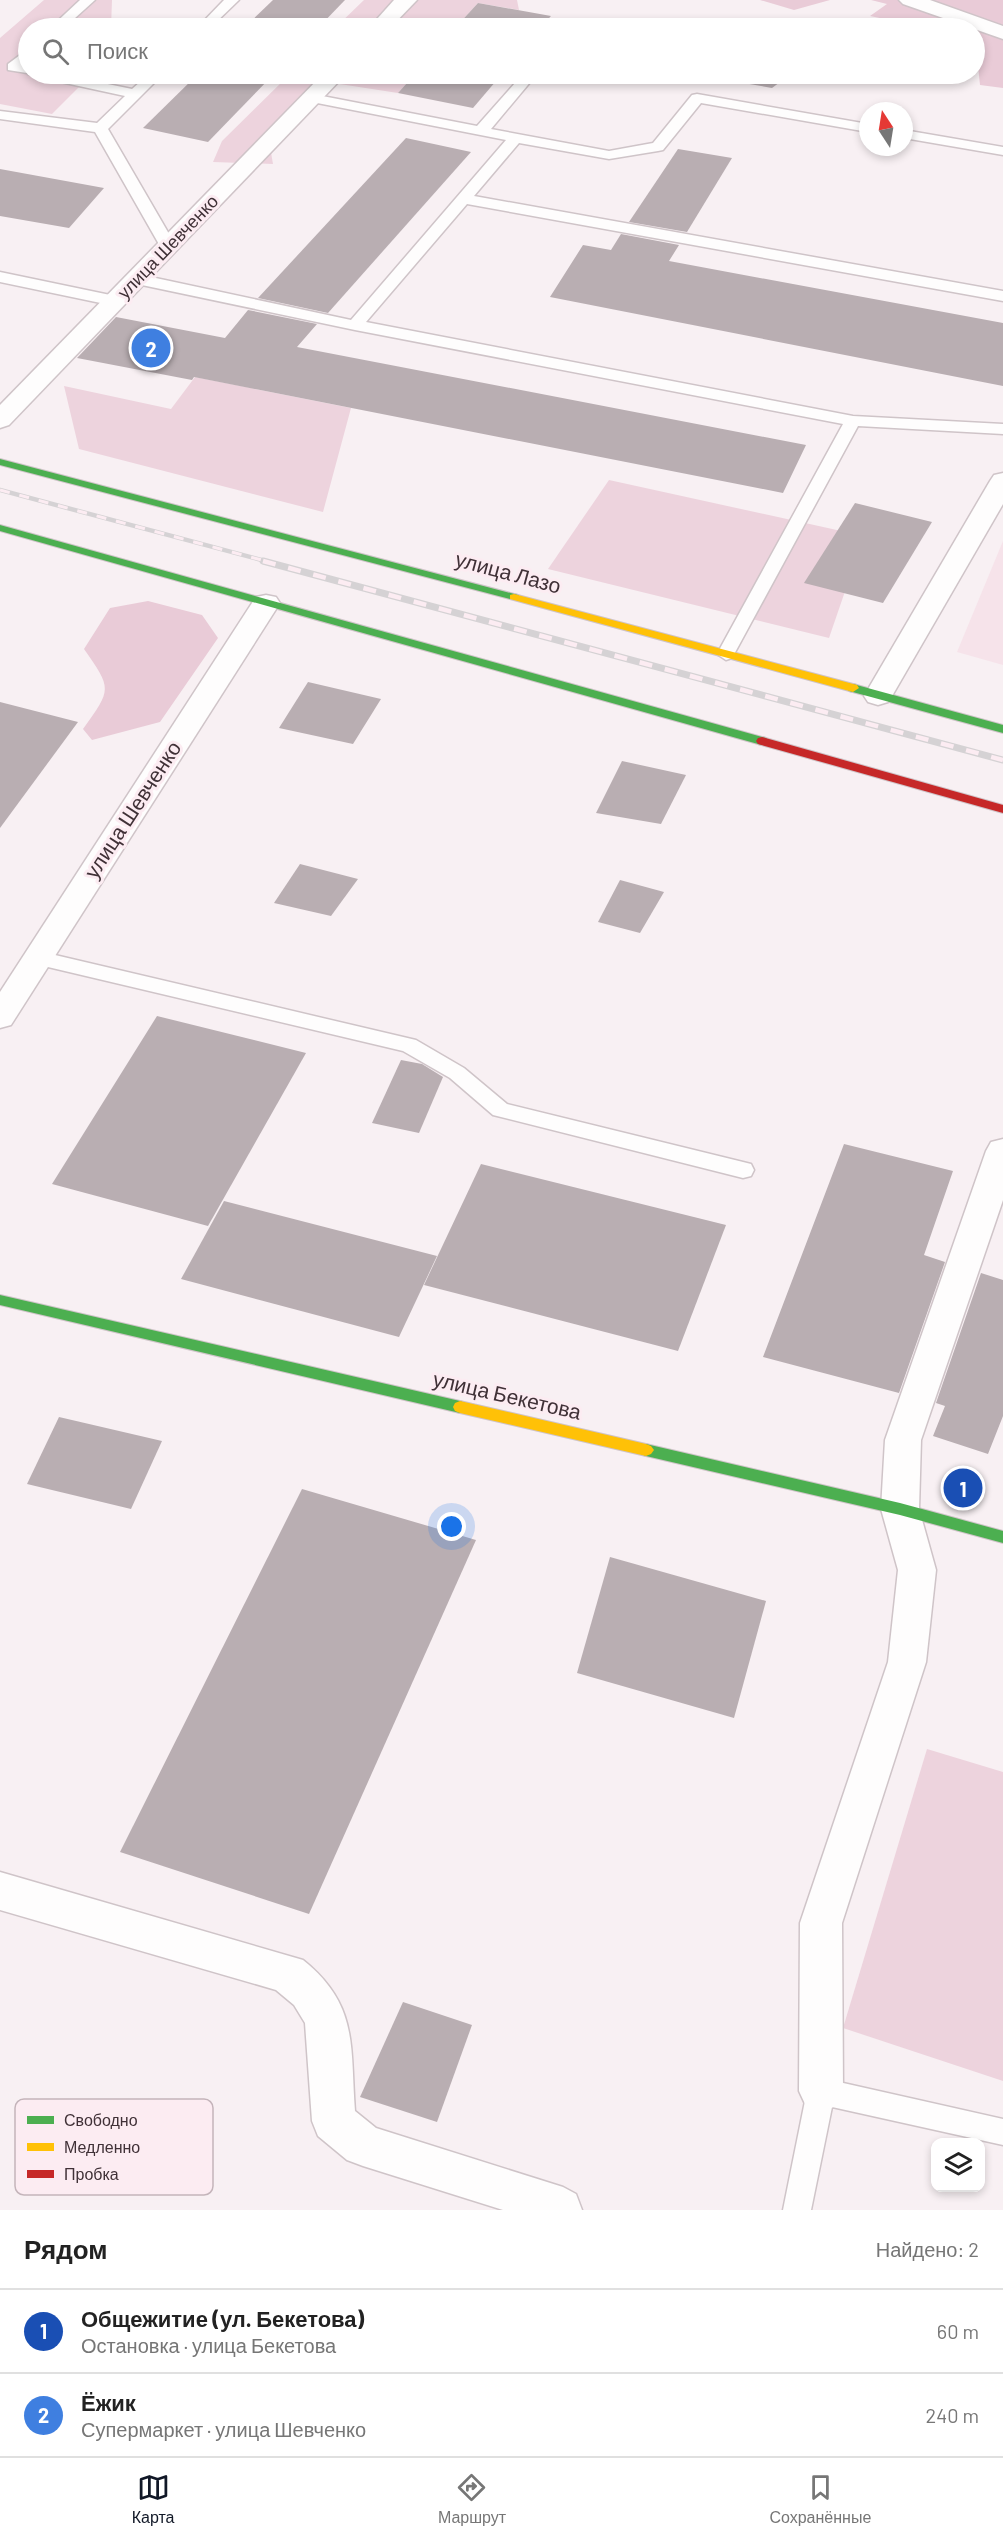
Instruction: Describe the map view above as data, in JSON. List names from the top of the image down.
{
  "streets": {
    "street": ["улица Шевченко", "улица Лазо", "улица Бекетова"]
  },
  "legend": ["Свободно", "Медленно", "Пробка"],
  "north": "top",
  "page": {
    "search": "Поиск",
    "pins": ["2", "1"],
    "heading": ["Рядом", "Найдено: 2"],
    "list": [
      {
        "mark": "1",
        "name": "Общежитие (ул. Бекетова)",
        "note": "Остановка · улица Бекетова",
        "value": "60 m"
      },
      {
        "mark": "2",
        "name": "Ёжик",
        "note": "Супермаркет · улица Шевченко",
        "value": "240 m"
      }
    ],
    "nav": ["Карта", "Маршрут", "Сохранённые"]
  }
}
